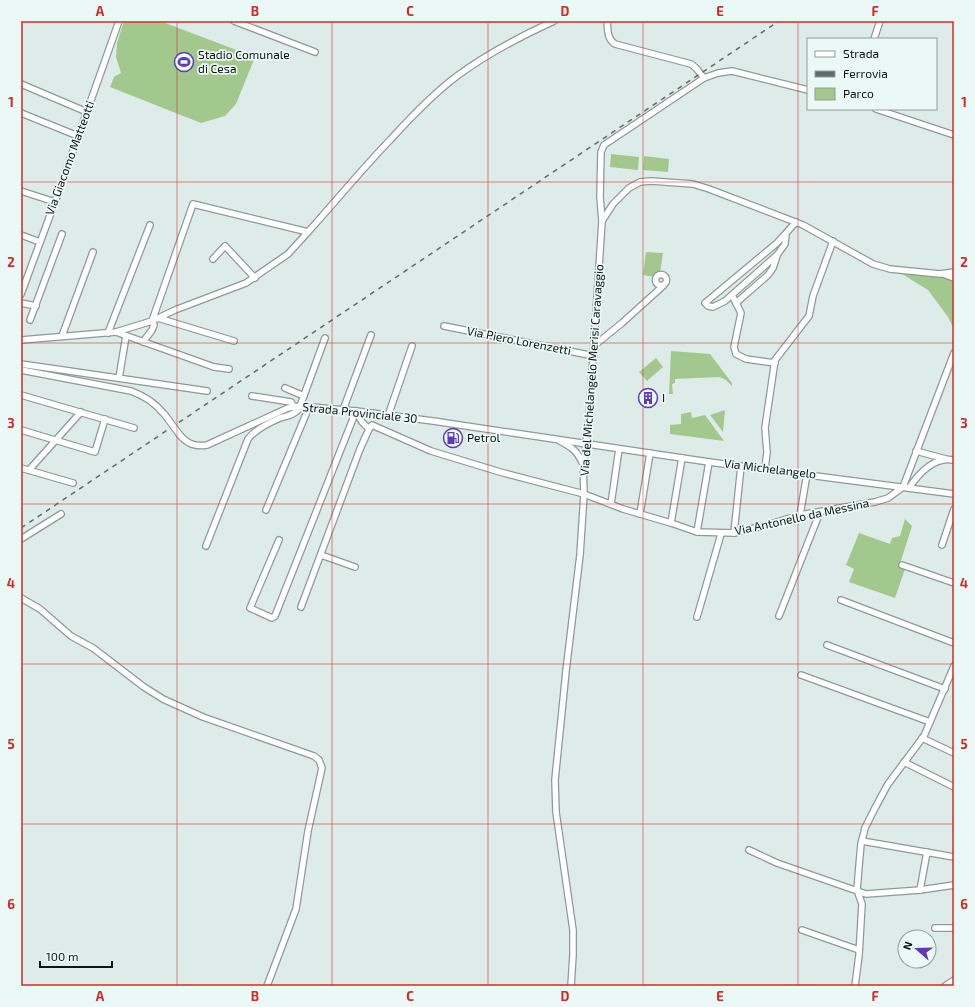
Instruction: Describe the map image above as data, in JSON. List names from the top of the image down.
{
  "streets": {
    "street": [
      "Via Giacomo Matteotti",
      "Via Piero Lorenzetti",
      "Via del Michelangelo Merisi Caravaggio",
      "Strada Provinciale 30",
      "Via Michelangelo",
      "Via Antonello da Messina"
    ]
  },
  "crossings": [
    ["Via Piero Lorenzetti", "Via del Michelangelo Merisi Caravaggio"],
    ["Via del Michelangelo Merisi Caravaggio", "Strada Provinciale 30"],
    ["Via del Michelangelo Merisi Caravaggio", "Via Michelangelo"],
    ["Via del Michelangelo Merisi Caravaggio", "Via Antonello da Messina"],
    ["Strada Provinciale 30", "Via Michelangelo"],
    ["Via Michelangelo", "Via Antonello da Messina"]
  ],
  "places": {
    "sports": ["Stadio Comunale di Cesa"],
    "building": ["I"],
    "fuel station": ["Petrol"]
  },
  "legend": ["Strada", "Ferrovia", "Parco"],
  "scale_bar": "100 m",
  "north": "left",
  "grid": {
    "columns": [
      "A",
      "B",
      "C",
      "D",
      "E",
      "F"
    ],
    "rows": [
      "1",
      "2",
      "3",
      "4",
      "5",
      "6"
    ]
  }
}
